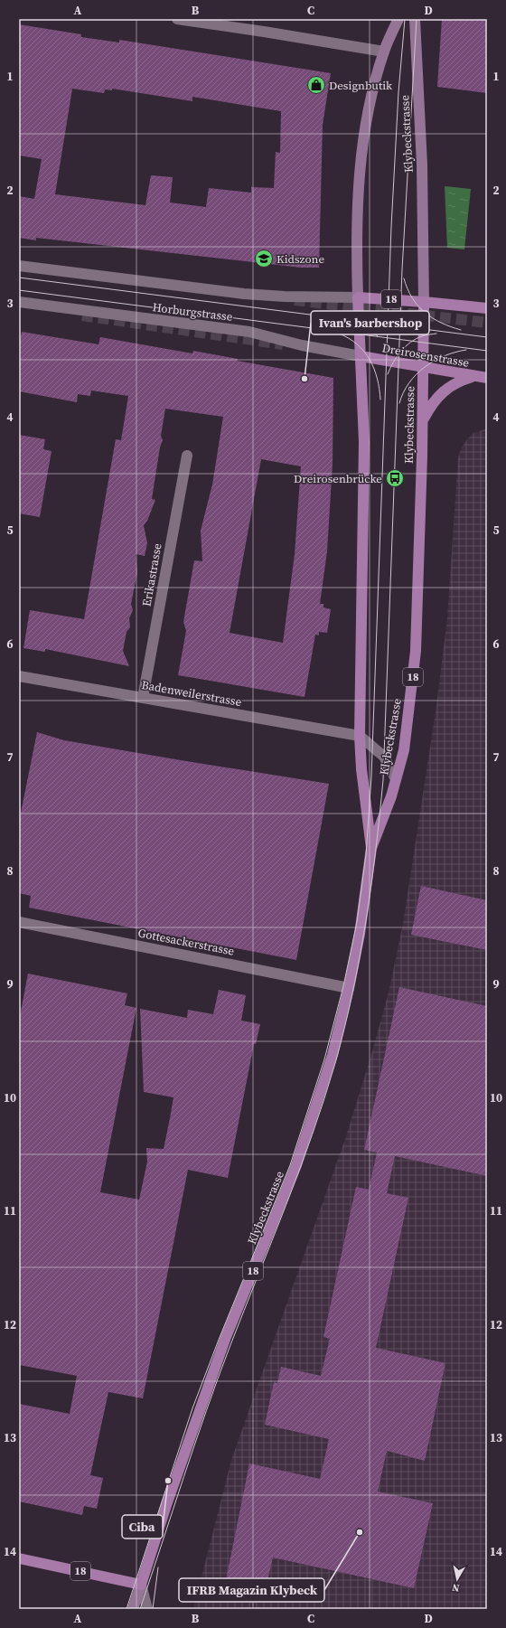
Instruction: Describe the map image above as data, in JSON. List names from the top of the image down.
{
  "streets": {
    "main road": ["Klybeckstrasse", "18", "Dreirosenstrasse"],
    "street": [
      "Horburgstrasse",
      "Erikastrasse",
      "Badenweilerstrasse",
      "Gottesackerstrasse"
    ]
  },
  "crossings": [
    ["Klybeckstrasse", "18"],
    ["Klybeckstrasse", "Horburgstrasse"],
    ["Klybeckstrasse", "Dreirosenstrasse"],
    ["Klybeckstrasse", "Badenweilerstrasse"],
    ["Klybeckstrasse", "Gottesackerstrasse"],
    ["18", "Horburgstrasse"],
    ["Horburgstrasse", "Dreirosenstrasse"],
    ["Erikastrasse", "Badenweilerstrasse"]
  ],
  "places": {
    "shop": ["Designbutik"],
    "school or university": ["Kidszone"],
    "other": ["Ivan's barbershop", "Ciba", "IFRB Magazin Klybeck"],
    "bus stop": ["Dreirosenbrücke"]
  },
  "north": "bottom",
  "grid": {
    "columns": [
      "A",
      "B",
      "C",
      "D"
    ],
    "rows": [
      "1",
      "2",
      "3",
      "4",
      "5",
      "6",
      "7",
      "8",
      "9",
      "10",
      "11",
      "12",
      "13",
      "14"
    ]
  }
}
